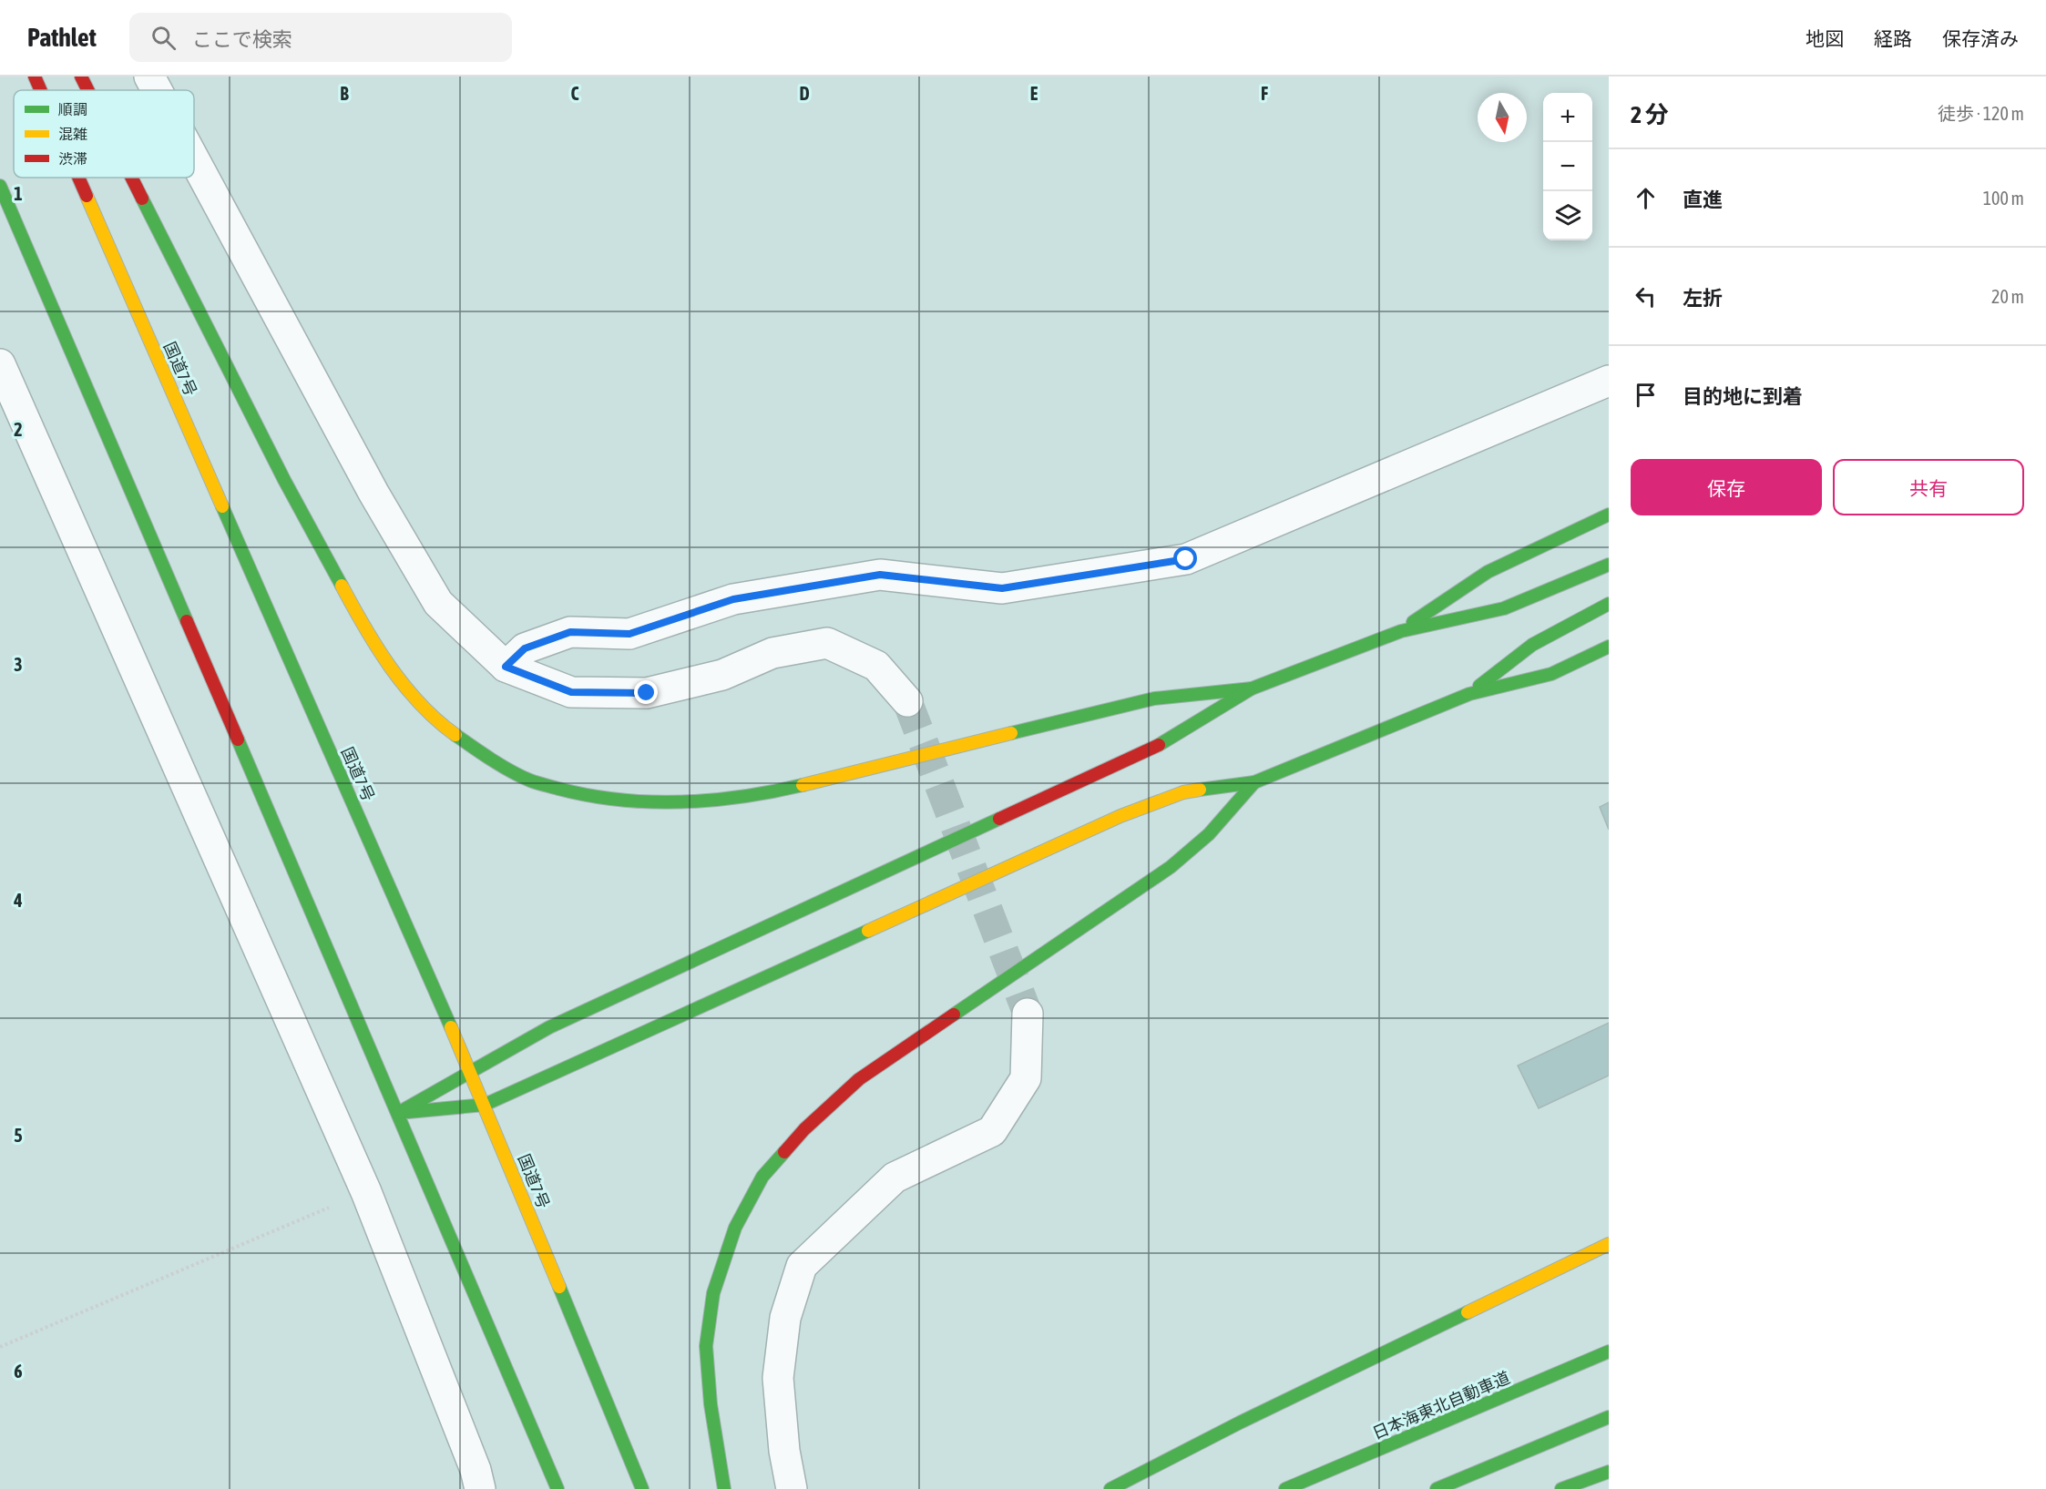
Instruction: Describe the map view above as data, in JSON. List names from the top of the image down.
{
  "streets": {
    "highway": ["国道7号", "日本海東北自動車道"]
  },
  "legend": ["順調", "混雑", "渋滞"],
  "north": "bottom",
  "page": {
    "header": "Pathlet",
    "search": "ここで検索",
    "nav": ["地図", "経路", "保存済み"],
    "heading": ["2 分", "徒歩 · 120 m"],
    "map_buttons": ["+", "−"],
    "list": [
      ["直進", "100 m"],
      ["左折", "20 m"],
      "目的地に到着"
    ],
    "buttons": ["保存", "共有"]
  },
  "grid": {
    "columns": [
      "B",
      "C",
      "D",
      "E",
      "F"
    ],
    "rows": [
      "1",
      "2",
      "3",
      "4",
      "5",
      "6"
    ]
  }
}
